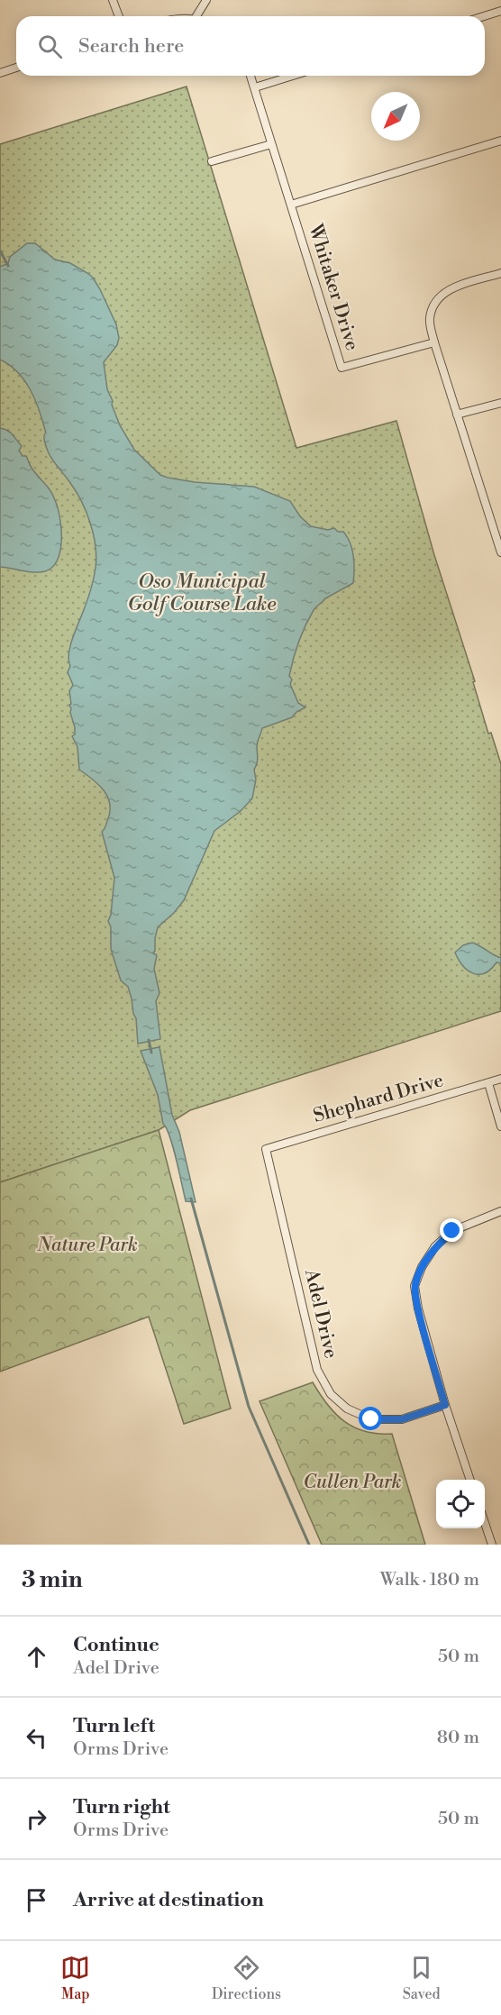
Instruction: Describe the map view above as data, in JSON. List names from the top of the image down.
{
  "streets": {
    "street": ["Whitaker Drive", "Shephard Drive", "Adel Drive"]
  },
  "crossings": [
    ["Shephard Drive", "Adel Drive"]
  ],
  "water": ["Oso Municipal Golf Course Lake"],
  "parks": ["Nature Park", "Cullen Park"],
  "north": "bottom left",
  "page": {
    "search": "Search here",
    "heading": ["3 min", "Walk · 180 m"],
    "list": [
      ["Continue", "Adel Drive", "50 m"],
      ["Turn left", "Orms Drive", "80 m"],
      ["Turn right", "Orms Drive", "50 m"],
      "Arrive at destination"
    ],
    "nav": ["Map", "Directions", "Saved"]
  }
}
